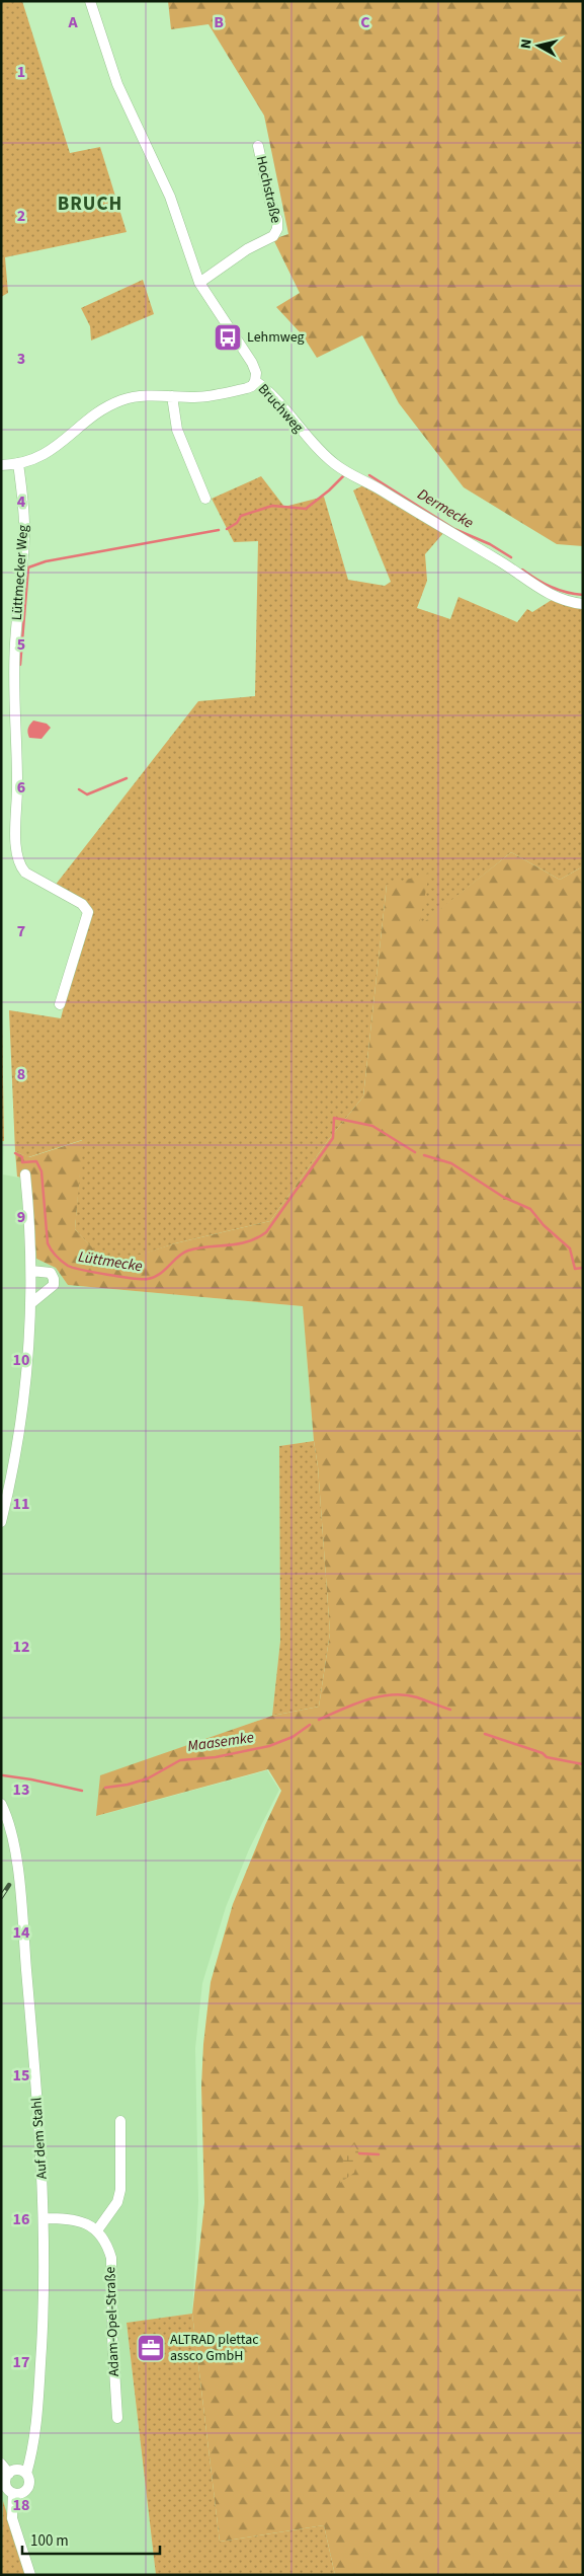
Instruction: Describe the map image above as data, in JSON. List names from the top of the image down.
{
  "streets": {
    "street": [
      "Hochstraße",
      "Bruchweg",
      "Lüttmecker Weg",
      "Auf dem Stahl",
      "Adam-Opel-Straße"
    ]
  },
  "crossings": [
    ["Hochstraße", "Bruchweg"]
  ],
  "districts": ["BRUCH"],
  "water": ["Dermecke", "Lüttmecke", "Maasemke"],
  "places": {
    "bus stop": ["Lehmweg"],
    "office": ["ALTRAD plettac assco GmbH"]
  },
  "scale_bar": "100 m",
  "north": "left",
  "grid": {
    "columns": ["A", "B", "C"],
    "rows": [
      "1",
      "2",
      "3",
      "4",
      "5",
      "6",
      "7",
      "8",
      "9",
      "10",
      "11",
      "12",
      "13",
      "14",
      "15",
      "16",
      "17",
      "18"
    ]
  }
}
